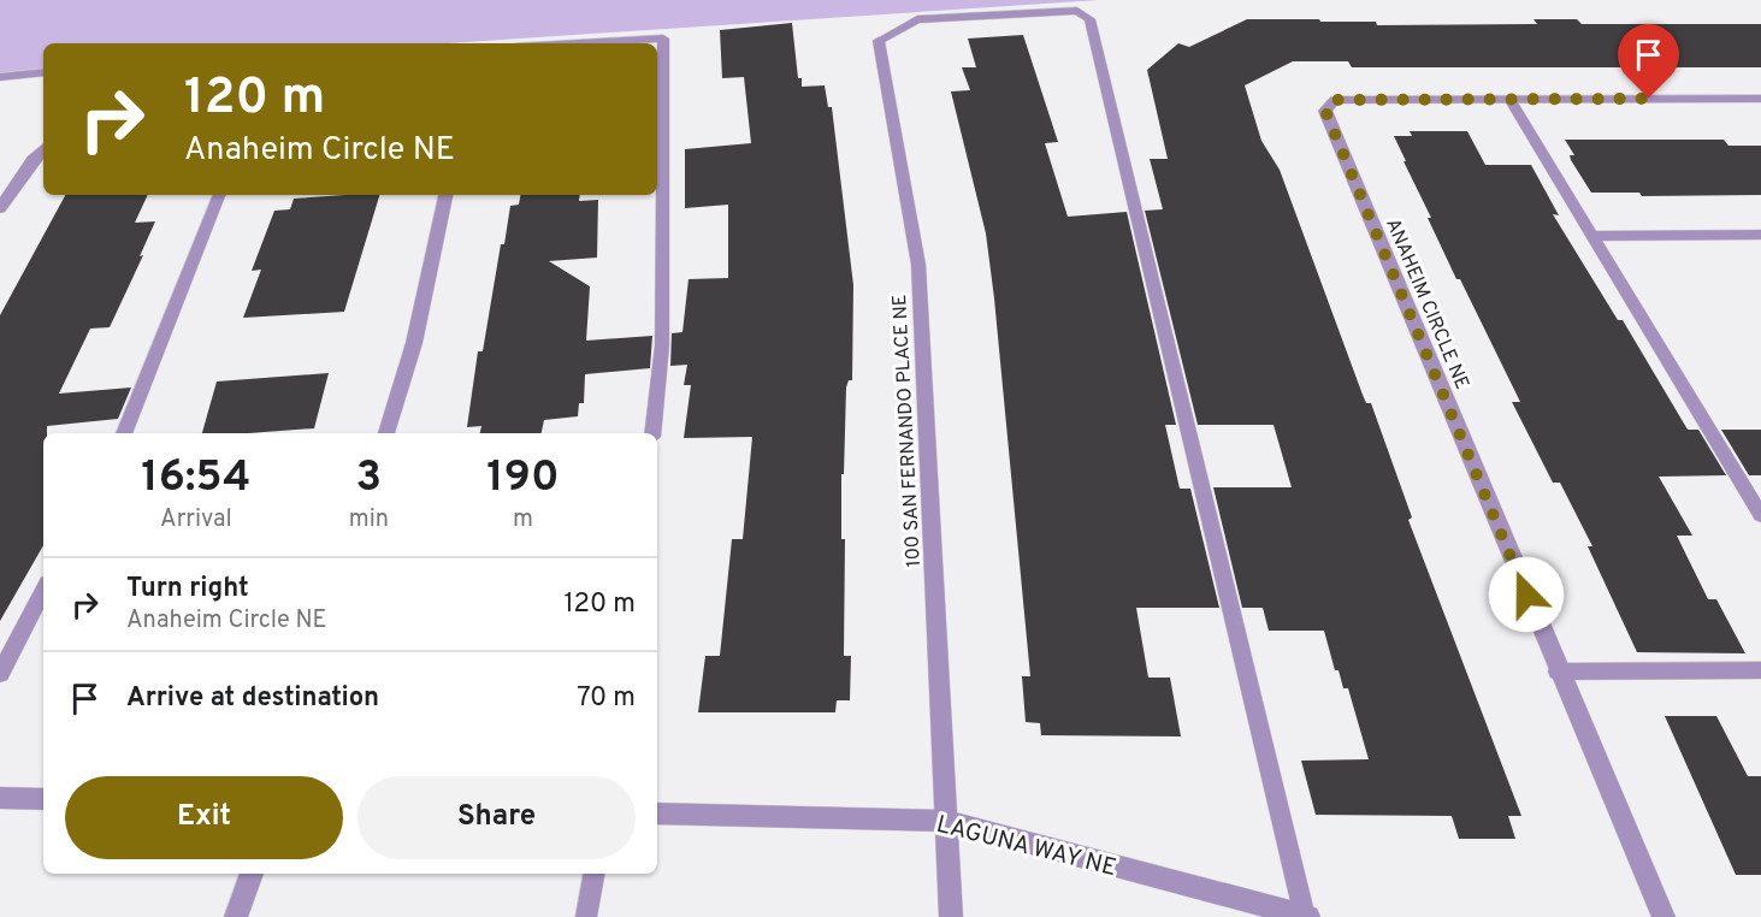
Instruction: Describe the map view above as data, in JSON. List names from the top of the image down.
{
  "streets": {
    "street": ["ANAHEIM CIRCLE NE", "100 SAN FERNANDO PLACE NE", "LAGUNA WAY NE"]
  },
  "crossings": [
    ["100 SAN FERNANDO PLACE NE", "LAGUNA WAY NE"]
  ],
  "page": {
    "turn": ["120 m", "Anaheim Circle NE"],
    "eta": [
      "16:54",
      "Arrival",
      "3",
      "min",
      "190",
      "m"
    ],
    "list": [
      {
        "name": "Turn right",
        "note": "Anaheim Circle NE",
        "value": "120 m"
      },
      {
        "name": "Arrive at destination",
        "value": "70 m"
      }
    ],
    "buttons": ["Exit", "Share"]
  }
}
